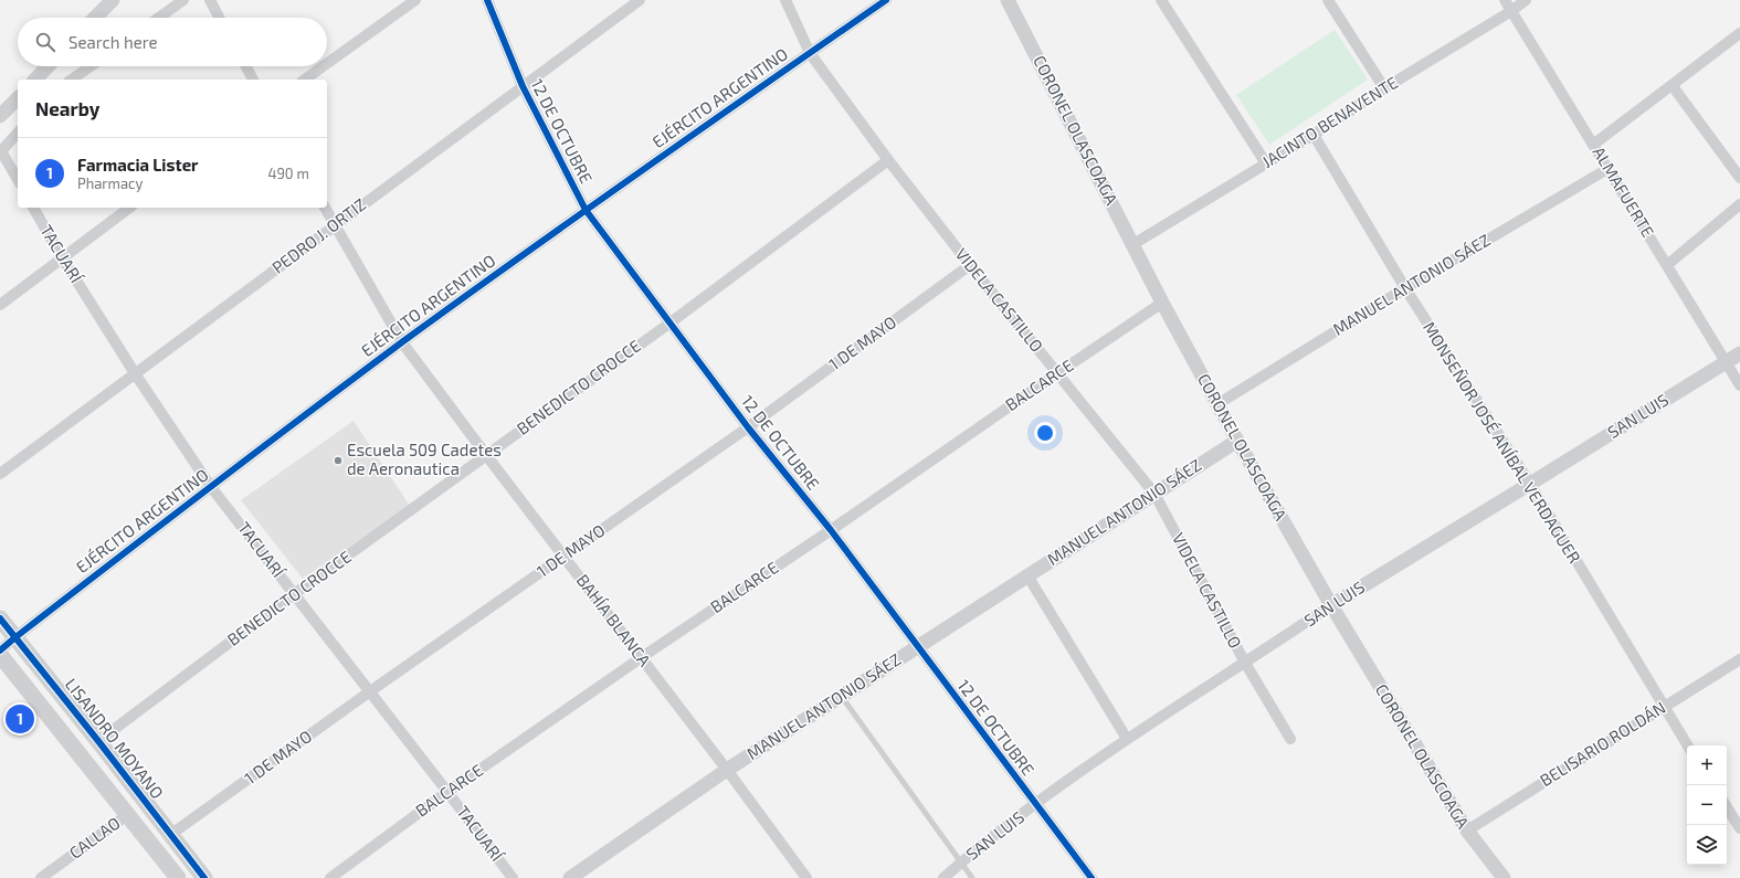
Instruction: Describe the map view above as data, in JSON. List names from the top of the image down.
{
  "streets": {
    "main road": ["LISANDRO MOYANO"],
    "street": [
      "EJÉRCITO ARGENTINO",
      "JACINTO BENAVENTE",
      "CORONEL OLASCOAGA",
      "12 DE OCTUBRE",
      "ALMAFUERTE",
      "PEDRO J. ORTIZ",
      "TACUARÍ",
      "MANUEL ANTONIO SÁEZ",
      "VIDELA CASTILLO",
      "1 DE MAYO",
      "BALCARCE",
      "BENEDICTO CROCCE",
      "SAN LUIS",
      "MONSEÑOR JOSÉ ANÍBAL VERDAGUER",
      "BAHÍA BLANCA",
      "BELISARIO ROLDÁN",
      "CALLAO"
    ]
  },
  "crossings": [
    ["EJÉRCITO ARGENTINO", "12 DE OCTUBRE"],
    ["EJÉRCITO ARGENTINO", "TACUARÍ"],
    ["EJÉRCITO ARGENTINO", "VIDELA CASTILLO"],
    ["EJÉRCITO ARGENTINO", "BAHÍA BLANCA"],
    ["EJÉRCITO ARGENTINO", "LISANDRO MOYANO"],
    ["JACINTO BENAVENTE", "CORONEL OLASCOAGA"],
    ["JACINTO BENAVENTE", "ALMAFUERTE"],
    ["JACINTO BENAVENTE", "MONSEÑOR JOSÉ ANÍBAL VERDAGUER"],
    ["CORONEL OLASCOAGA", "MANUEL ANTONIO SÁEZ"],
    ["CORONEL OLASCOAGA", "BALCARCE"],
    ["CORONEL OLASCOAGA", "SAN LUIS"],
    ["CORONEL OLASCOAGA", "BELISARIO ROLDÁN"],
    ["12 DE OCTUBRE", "PEDRO J. ORTIZ"],
    ["12 DE OCTUBRE", "MANUEL ANTONIO SÁEZ"],
    ["12 DE OCTUBRE", "1 DE MAYO"],
    ["12 DE OCTUBRE", "BALCARCE"],
    ["12 DE OCTUBRE", "BENEDICTO CROCCE"],
    ["12 DE OCTUBRE", "SAN LUIS"],
    ["ALMAFUERTE", "MANUEL ANTONIO SÁEZ"],
    ["ALMAFUERTE", "SAN LUIS"],
    ["PEDRO J. ORTIZ", "TACUARÍ"],
    ["PEDRO J. ORTIZ", "BAHÍA BLANCA"],
    ["TACUARÍ", "1 DE MAYO"],
    ["TACUARÍ", "BALCARCE"],
    ["TACUARÍ", "BENEDICTO CROCCE"],
    ["MANUEL ANTONIO SÁEZ", "VIDELA CASTILLO"],
    ["MANUEL ANTONIO SÁEZ", "MONSEÑOR JOSÉ ANÍBAL VERDAGUER"],
    ["MANUEL ANTONIO SÁEZ", "BAHÍA BLANCA"],
    ["VIDELA CASTILLO", "1 DE MAYO"],
    ["VIDELA CASTILLO", "BALCARCE"],
    ["VIDELA CASTILLO", "BENEDICTO CROCCE"],
    ["VIDELA CASTILLO", "SAN LUIS"],
    ["1 DE MAYO", "BAHÍA BLANCA"],
    ["1 DE MAYO", "LISANDRO MOYANO"],
    ["BALCARCE", "BAHÍA BLANCA"],
    ["BENEDICTO CROCCE", "BAHÍA BLANCA"],
    ["BENEDICTO CROCCE", "LISANDRO MOYANO"],
    ["SAN LUIS", "MONSEÑOR JOSÉ ANÍBAL VERDAGUER"],
    ["MONSEÑOR JOSÉ ANÍBAL VERDAGUER", "BELISARIO ROLDÁN"]
  ],
  "places": ["Escuela 509 Cadetes de Aeronautica"],
  "page": {
    "search": "Search here",
    "heading": "Nearby",
    "list": [
      {
        "mark": "1",
        "name": "Farmacia Lister",
        "note": "Pharmacy",
        "value": "490 m"
      }
    ],
    "pins": "1",
    "map_buttons": ["+", "−"]
  }
}
